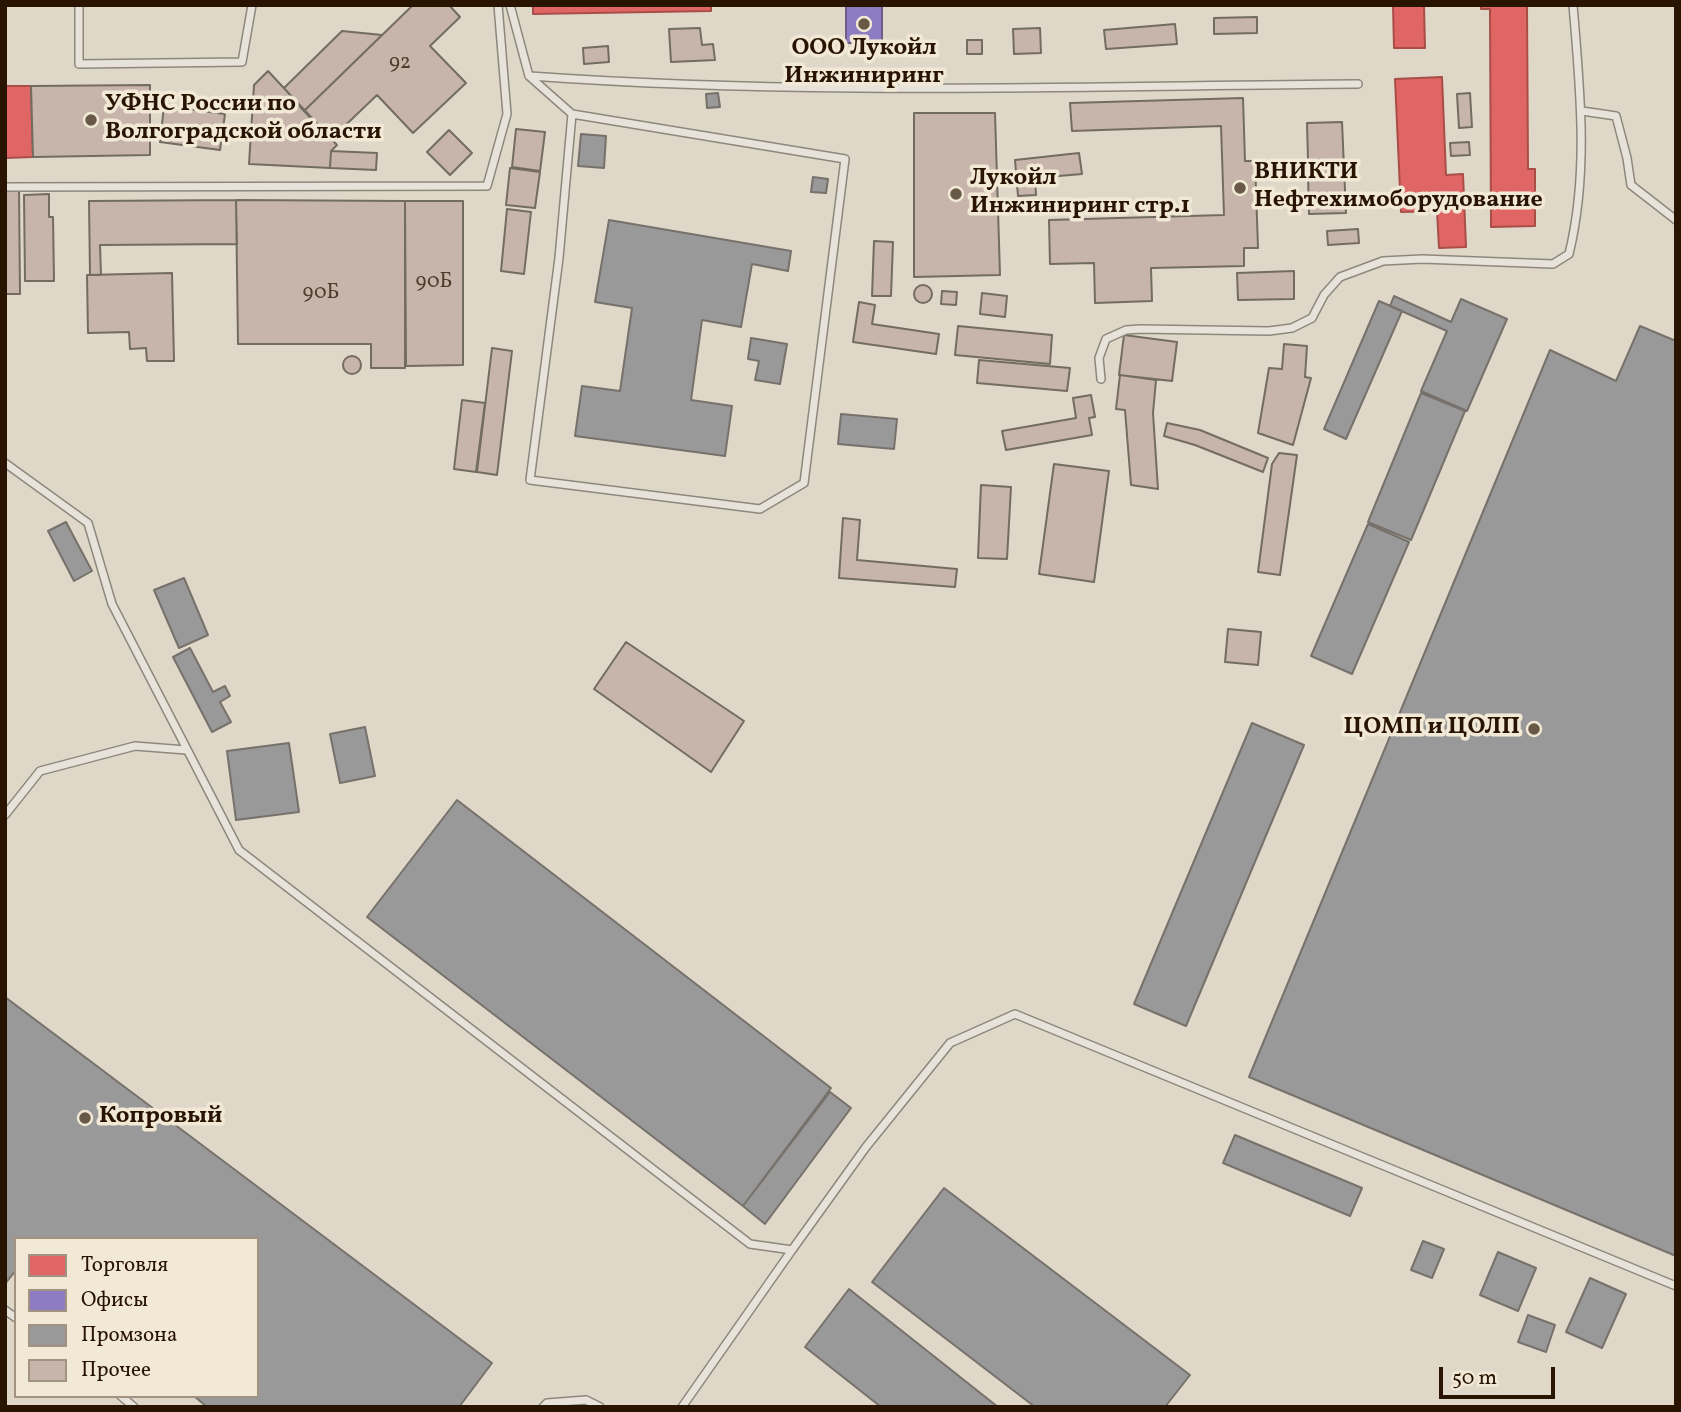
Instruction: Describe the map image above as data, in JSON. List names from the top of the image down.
{
  "places": [
    "ООО Лукойл Инжиниринг",
    "УФНС России по Волгоградской области",
    "ВНИКТИ Нефтехимоборудование",
    "Лукойл Инжиниринг стр.1",
    "ЦОМП и ЦОЛП",
    "Копровый"
  ],
  "house_numbers": ["92", "90Б", "90Б"],
  "legend": [
    "Торговля",
    "Офисы",
    "Промзона",
    "Прочее"
  ],
  "scale_bar": "50 m"
}
